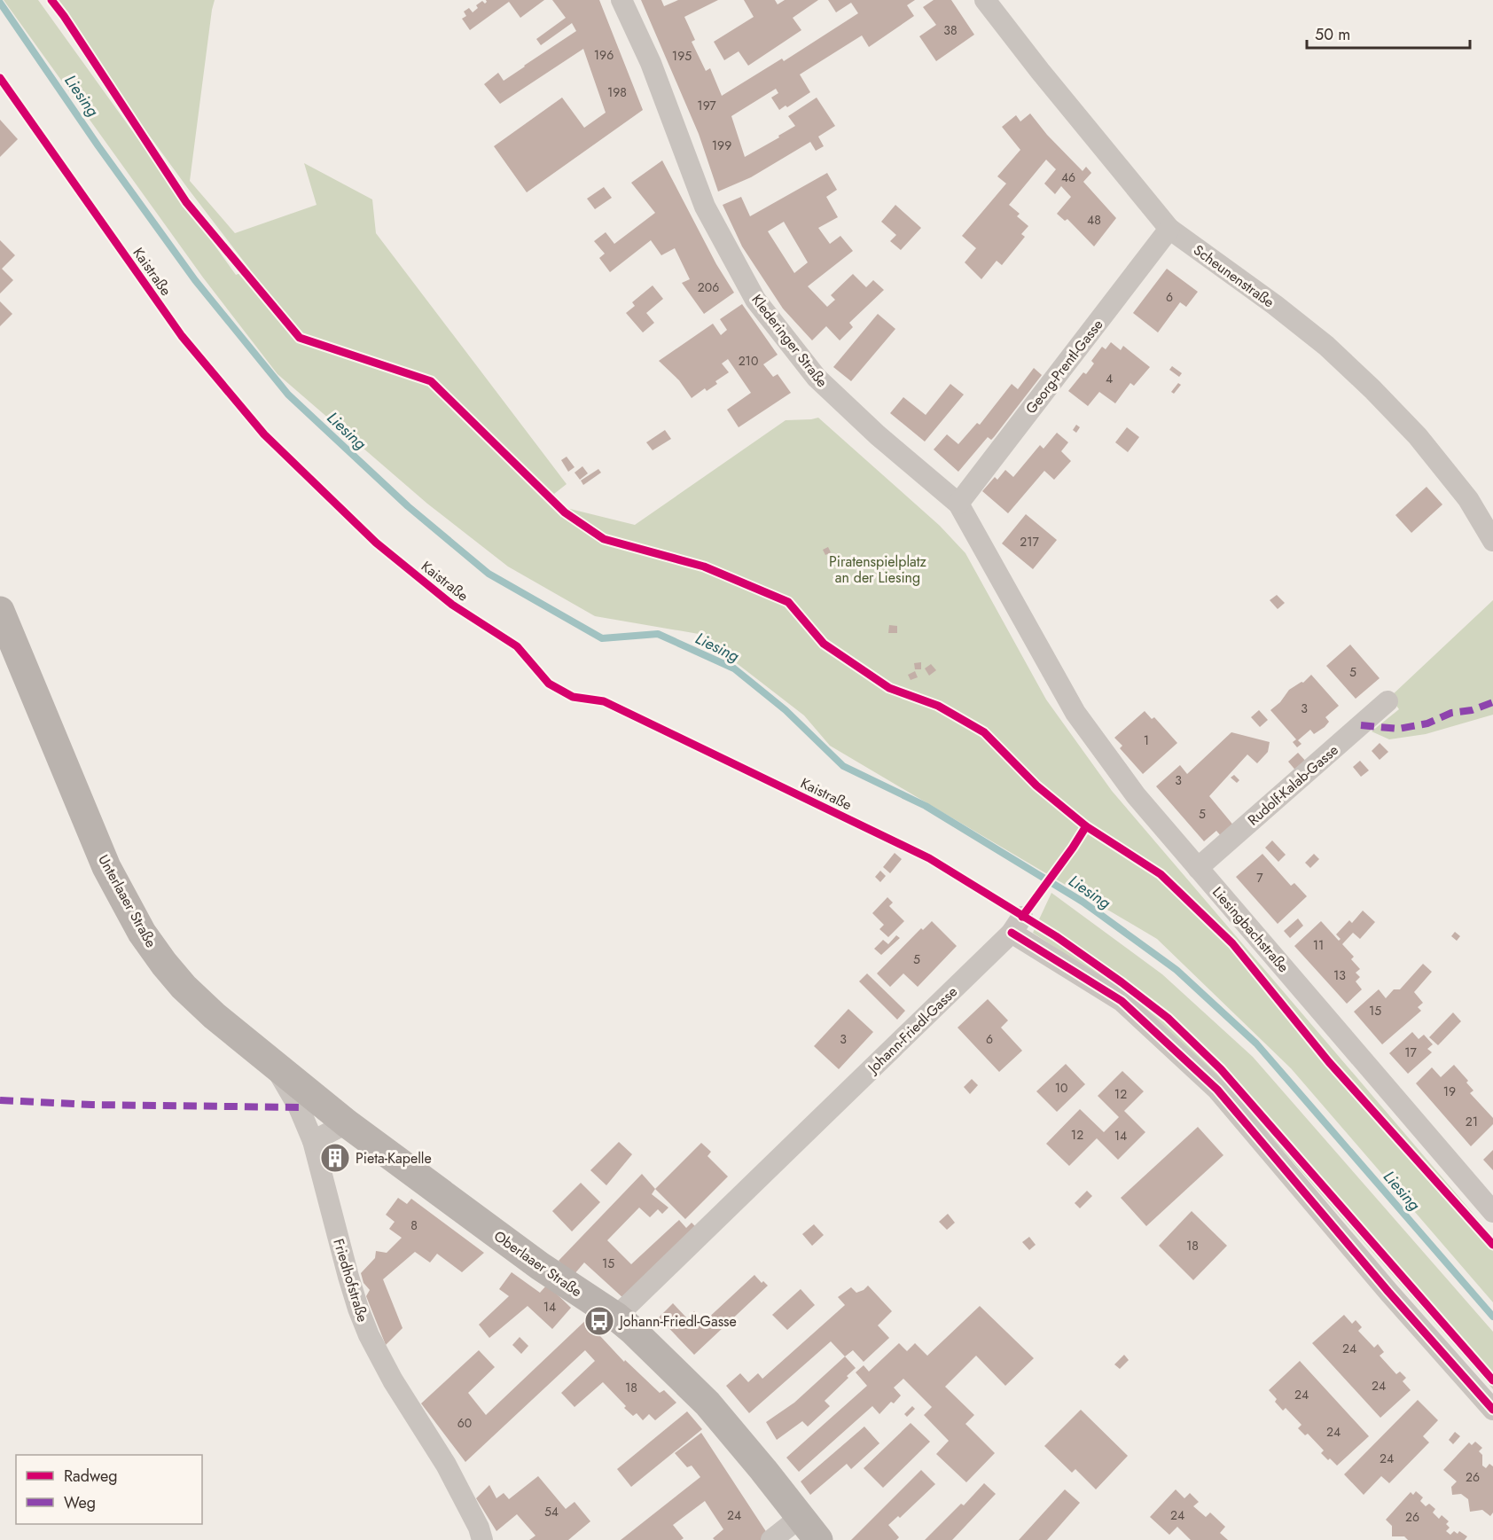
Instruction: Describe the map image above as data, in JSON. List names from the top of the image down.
{
  "streets": {
    "main road": ["Unterlaaer Straße", "Oberlaaer Straße"],
    "street": [
      "Scheunenstraße",
      "Klederinger Straße",
      "Georg-Prentl-Gasse",
      "Rudolf-Kalab-Gasse",
      "Liesingbachstraße",
      "Johann-Friedl-Gasse",
      "Friedhofstraße"
    ],
    "cycle path": ["Kaistraße"]
  },
  "crossings": [
    ["Scheunenstraße", "Georg-Prentl-Gasse"],
    ["Klederinger Straße", "Georg-Prentl-Gasse"],
    ["Klederinger Straße", "Liesingbachstraße"],
    ["Rudolf-Kalab-Gasse", "Liesingbachstraße"],
    ["Unterlaaer Straße", "Oberlaaer Straße"],
    ["Unterlaaer Straße", "Friedhofstraße"],
    ["Johann-Friedl-Gasse", "Oberlaaer Straße"]
  ],
  "water": ["Liesing"],
  "parks": ["Piratenspielplatz an der Liesing"],
  "places": {
    "building": ["Pieta-Kapelle"],
    "bus stop": ["Johann-Friedl-Gasse"]
  },
  "house_numbers": [
    "38",
    "196",
    "195",
    "198",
    "197",
    "199",
    "46",
    "48",
    "206",
    "6",
    "210",
    "4",
    "217",
    "5",
    "3",
    "1",
    "3",
    "5",
    "7",
    "11",
    "5",
    "13",
    "15",
    "3",
    "6",
    "17",
    "10",
    "19",
    "12",
    "21",
    "12",
    "14",
    "8",
    "18",
    "15",
    "14",
    "24",
    "24",
    "18",
    "24",
    "60",
    "24",
    "24",
    "26",
    "54",
    "24",
    "24",
    "26"
  ],
  "legend": ["Radweg", "Weg"],
  "scale_bar": "50 m"
}
